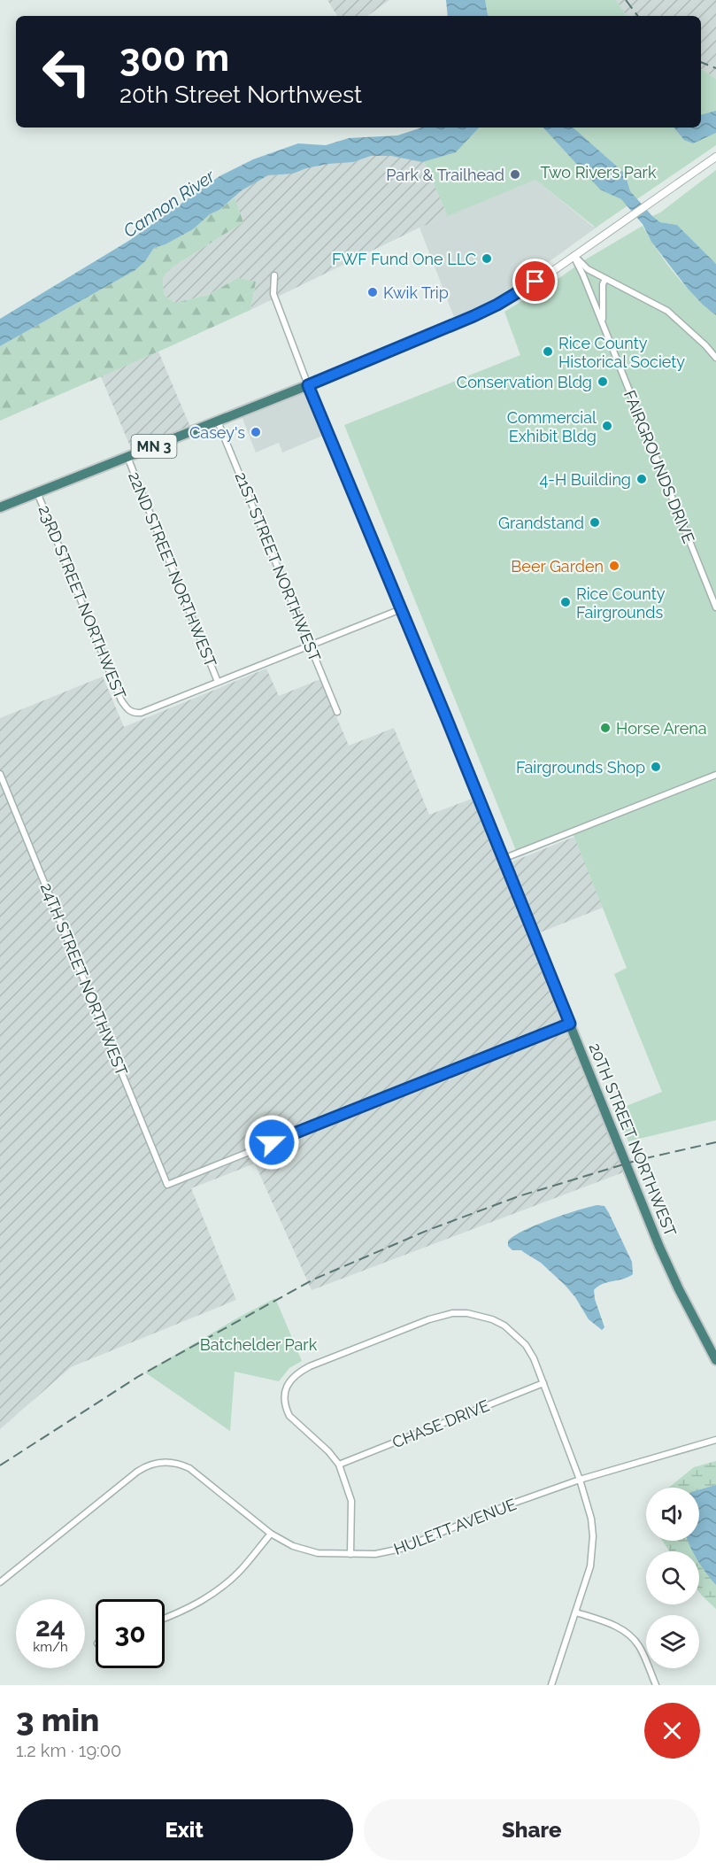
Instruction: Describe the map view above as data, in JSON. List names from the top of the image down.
{
  "streets": {
    "highway": ["MN 3", "20TH STREET NORTHWEST"],
    "street": [
      "FAIRGROUNDS DRIVE",
      "21ST STREET NORTHWEST",
      "22ND STREET NORTHWEST",
      "23RD STREET NORTHWEST",
      "24TH STREET NORTHWEST",
      "CHASE DRIVE",
      "HULETT AVENUE"
    ]
  },
  "crossings": [
    ["MN 3", "21ST STREET NORTHWEST"],
    ["MN 3", "22ND STREET NORTHWEST"],
    ["MN 3", "23RD STREET NORTHWEST"],
    ["MN 3", "20TH STREET NORTHWEST"],
    ["22ND STREET NORTHWEST", "23RD STREET NORTHWEST"],
    ["24TH STREET NORTHWEST", "20TH STREET NORTHWEST"]
  ],
  "water": ["Cannon River"],
  "parks": ["Two Rivers Park", "Batchelder Park"],
  "places": [
    "Park & Trailhead",
    "FWF Fund One LLC",
    "Kwik Trip",
    "Rice County Historical Society",
    "Conservation Bldg",
    "Commercial Exhibit Bldg",
    "Casey's",
    "4-H Building",
    "Grandstand",
    "Beer Garden",
    "Rice County Fairgrounds",
    "Horse Arena",
    "Fairgrounds Shop"
  ],
  "page": {
    "turn": ["300 m", "20th Street Northwest"],
    "speed": "24 km/h",
    "limit": "30",
    "heading": ["3 min", "1.2 km · 19:00"],
    "buttons": ["Exit", "Share"]
  }
}
